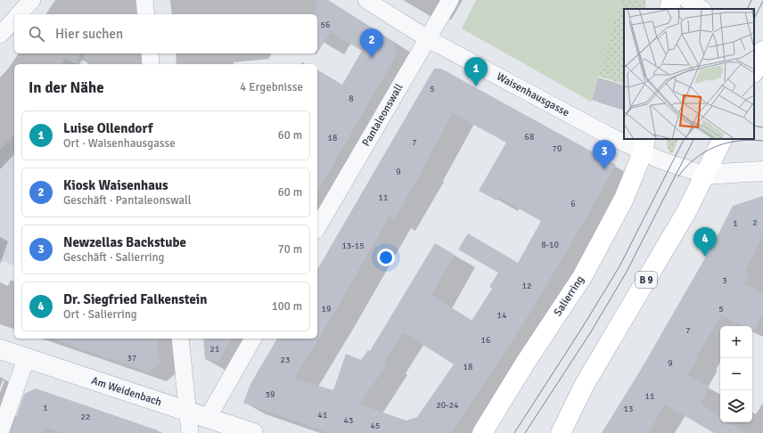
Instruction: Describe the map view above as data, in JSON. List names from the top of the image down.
{
  "streets": {
    "main road": ["B 9", "Salierring"],
    "street": ["Waisenhausgasse", "Pantaleonswall", "Am Weidenbach"]
  },
  "crossings": [
    ["Waisenhausgasse", "Pantaleonswall"],
    ["Waisenhausgasse", "B 9"],
    ["Waisenhausgasse", "Salierring"]
  ],
  "house_numbers": [
    "56",
    "5",
    "8",
    "68",
    "18",
    "7",
    "70",
    "9",
    "11",
    "6",
    "2",
    "1",
    "8-10",
    "13-15",
    "3",
    "12",
    "19",
    "5",
    "14",
    "7",
    "16",
    "21",
    "37",
    "23",
    "9",
    "18",
    "39",
    "11",
    "20-24",
    "1",
    "13",
    "41",
    "22",
    "43",
    "45"
  ],
  "page": {
    "search": "Hier suchen",
    "pins": [
      "2",
      "1",
      "3",
      "4"
    ],
    "heading": ["In der Nähe", "4 Ergebnisse"],
    "list": [
      {
        "mark": "1",
        "name": "Luise Ollendorf",
        "note": "Ort · Waisenhausgasse",
        "value": "60 m"
      },
      {
        "mark": "2",
        "name": "Kiosk Waisenhaus",
        "note": "Geschäft · Pantaleonswall",
        "value": "60 m"
      },
      {
        "mark": "3",
        "name": "Newzellas Backstube",
        "note": "Geschäft · Salierring",
        "value": "70 m"
      },
      {
        "mark": "4",
        "name": "Dr. Siegfried Falkenstein",
        "note": "Ort · Salierring",
        "value": "100 m"
      }
    ],
    "map_buttons": ["+", "−"]
  }
}
